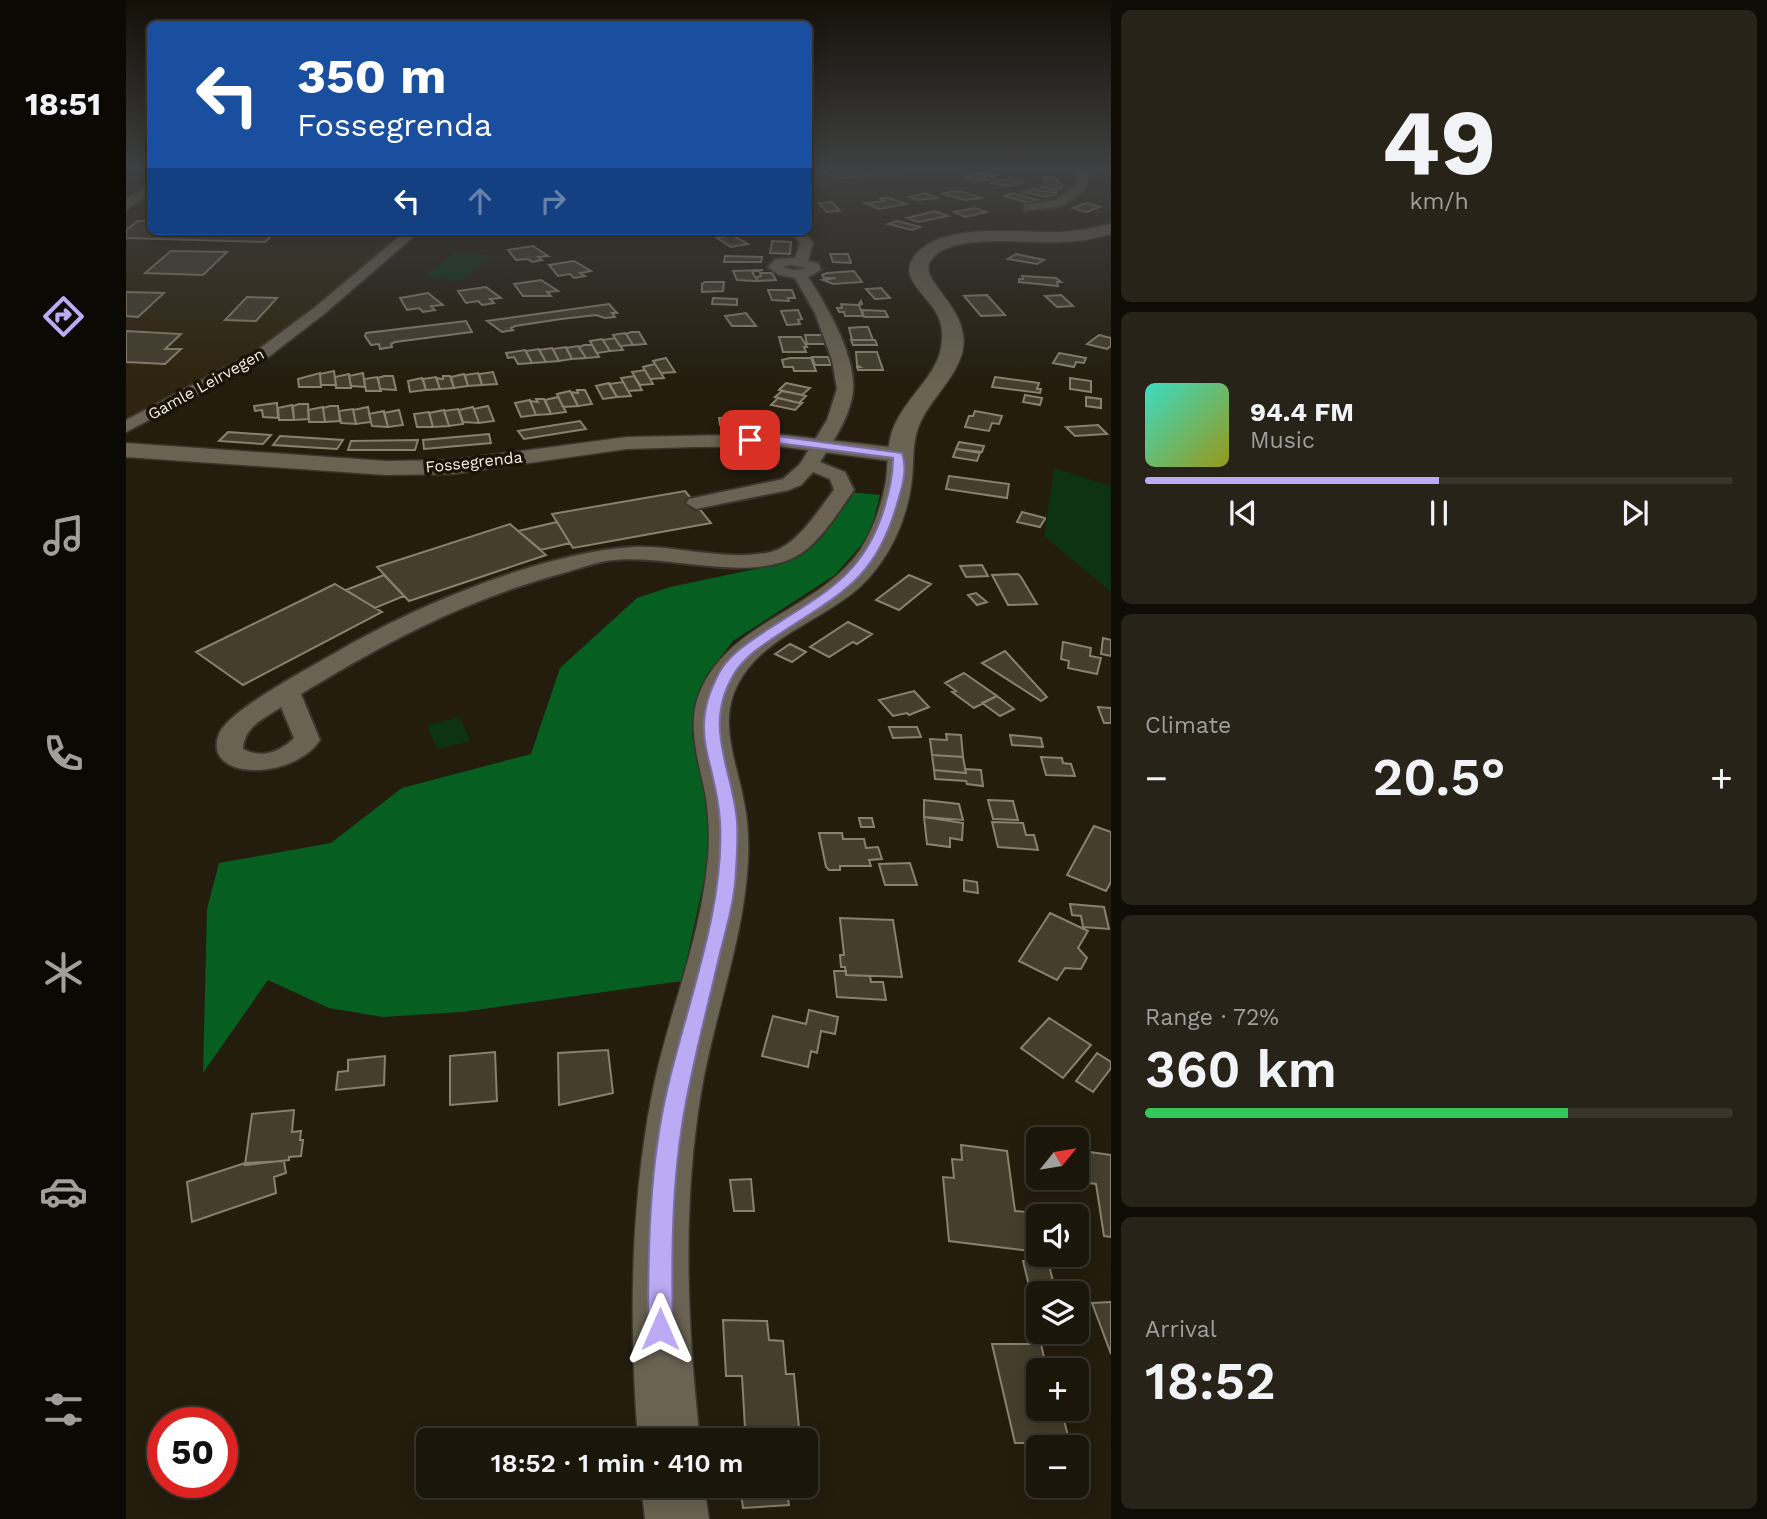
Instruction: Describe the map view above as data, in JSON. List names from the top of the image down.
{
  "streets": {
    "street": ["Gamle Leirvegen", "Fossegrenda"]
  },
  "north": "top right",
  "page": {
    "tabs": "18:51",
    "tile": [
      ["49", "km/h"],
      "Climate",
      ["Range · 72%", "360 km"],
      ["Arrival", "18:52"]
    ],
    "turn": ["350 m", "Fossegrenda"],
    "song": ["94.4 FM", "Music"],
    "heat": ["−", "20.5°", "+"],
    "map_buttons": ["+", "−"],
    "limit": "50",
    "trip": "18:52 · 1 min · 410 m"
  }
}
